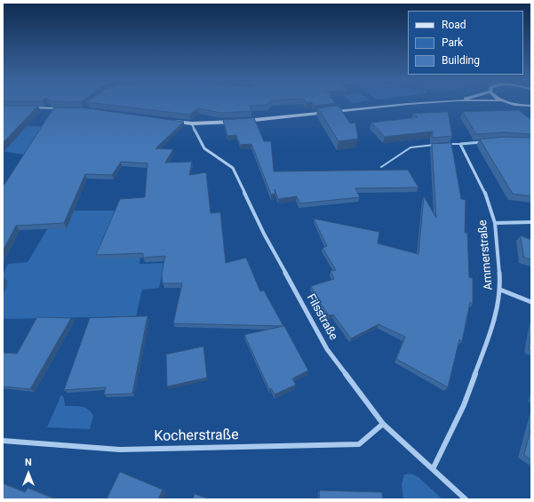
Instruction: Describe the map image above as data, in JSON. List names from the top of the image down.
{
  "streets": {
    "street": ["Ammerstraße", "Filsstraße", "Kocherstraße"]
  },
  "crossings": [
    ["Ammerstraße", "Filsstraße"],
    ["Filsstraße", "Kocherstraße"]
  ],
  "legend": ["Road", "Park", "Building"],
  "north": "top"
}
